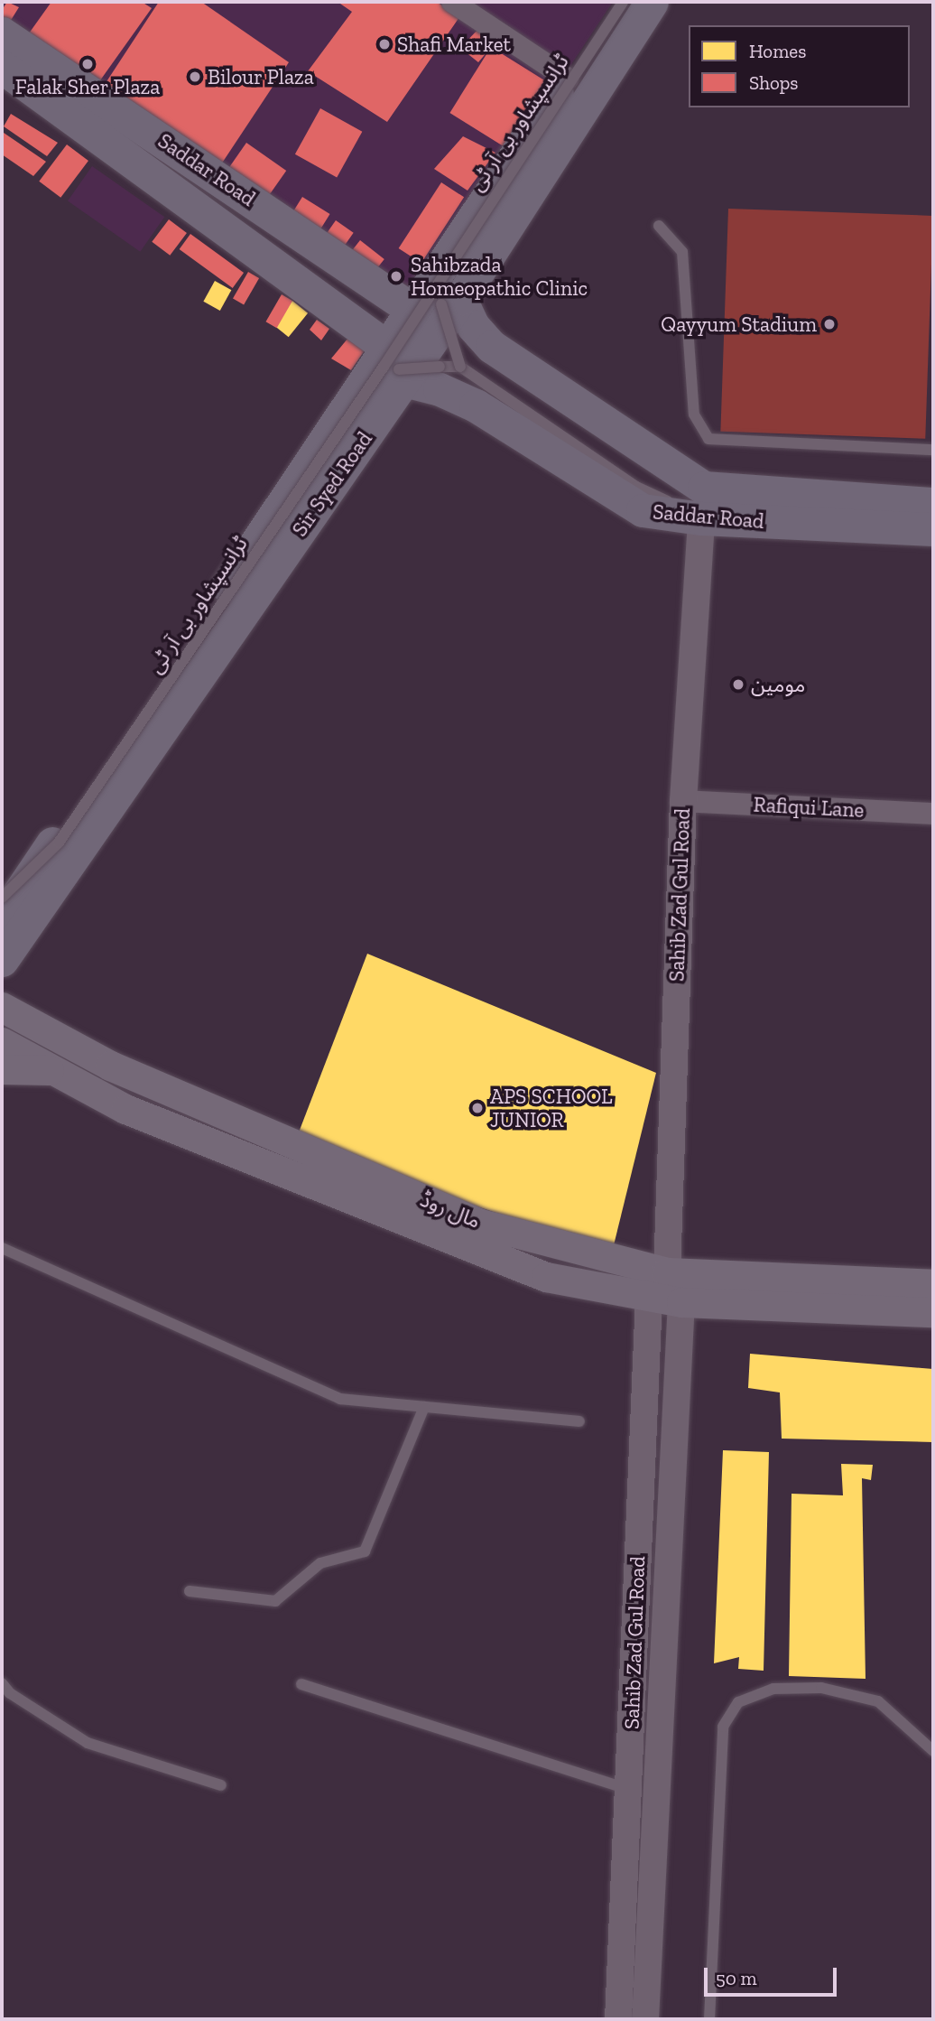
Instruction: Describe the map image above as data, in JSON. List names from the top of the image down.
{
  "streets": {
    "main road": ["Saddar Road", "Sir Syed Road", "مال روڈ"],
    "street": ["Rafiqui Lane", "Sahib Zad Gul Road"],
    "lane": ["ٹرانسپشاور بی آر ٹی"]
  },
  "crossings": [
    ["Saddar Road", "Sir Syed Road"],
    ["Saddar Road", "Sahib Zad Gul Road"],
    ["Rafiqui Lane", "Sahib Zad Gul Road"],
    ["Sahib Zad Gul Road", "مال روڈ"]
  ],
  "places": [
    "Shafi Market",
    "Falak Sher Plaza",
    "Bilour Plaza",
    "Sahibzada Homeopathic Clinic",
    "Qayyum Stadium",
    "مومین",
    "APS SCHOOL JUNIOR"
  ],
  "legend": ["Homes", "Shops"],
  "scale_bar": "50 m"
}
